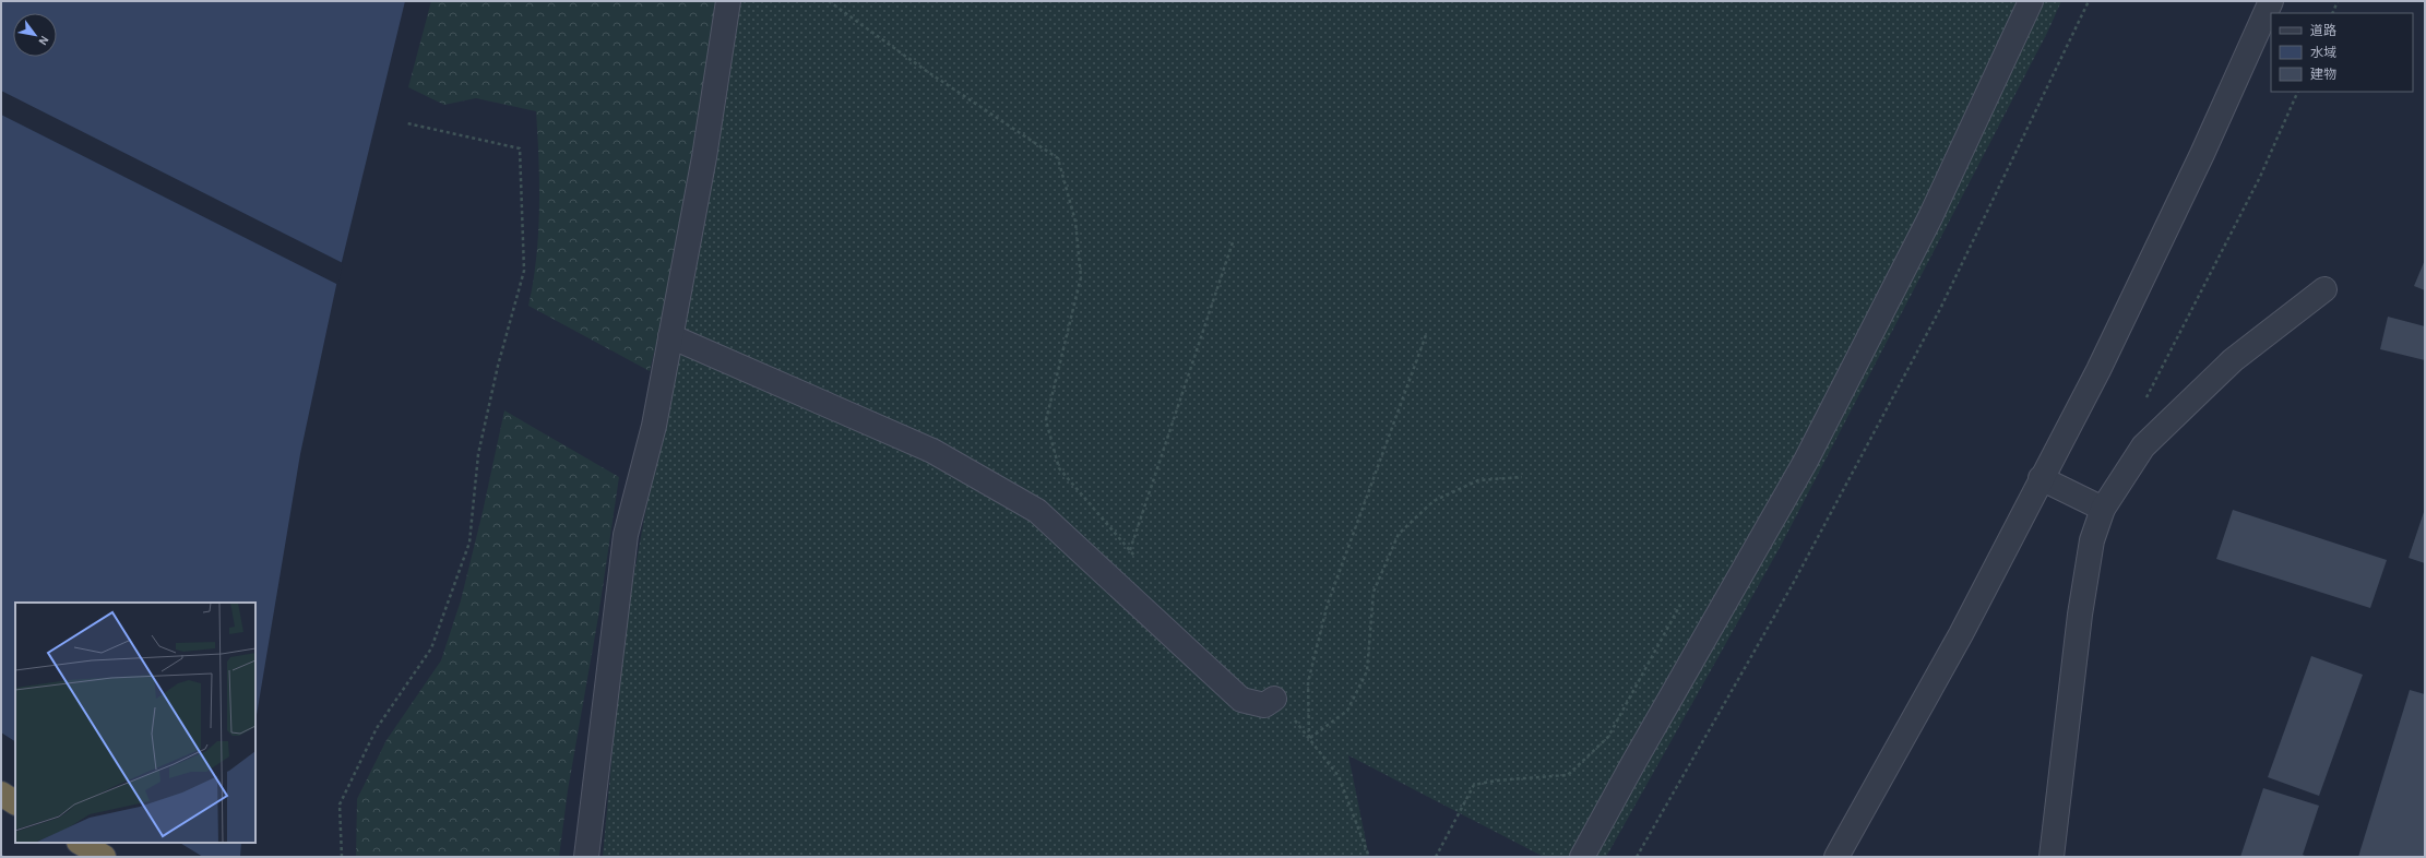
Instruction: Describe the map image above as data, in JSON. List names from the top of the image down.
{
  "legend": ["道路", "水域", "建物"],
  "north": "bottom right"
}
